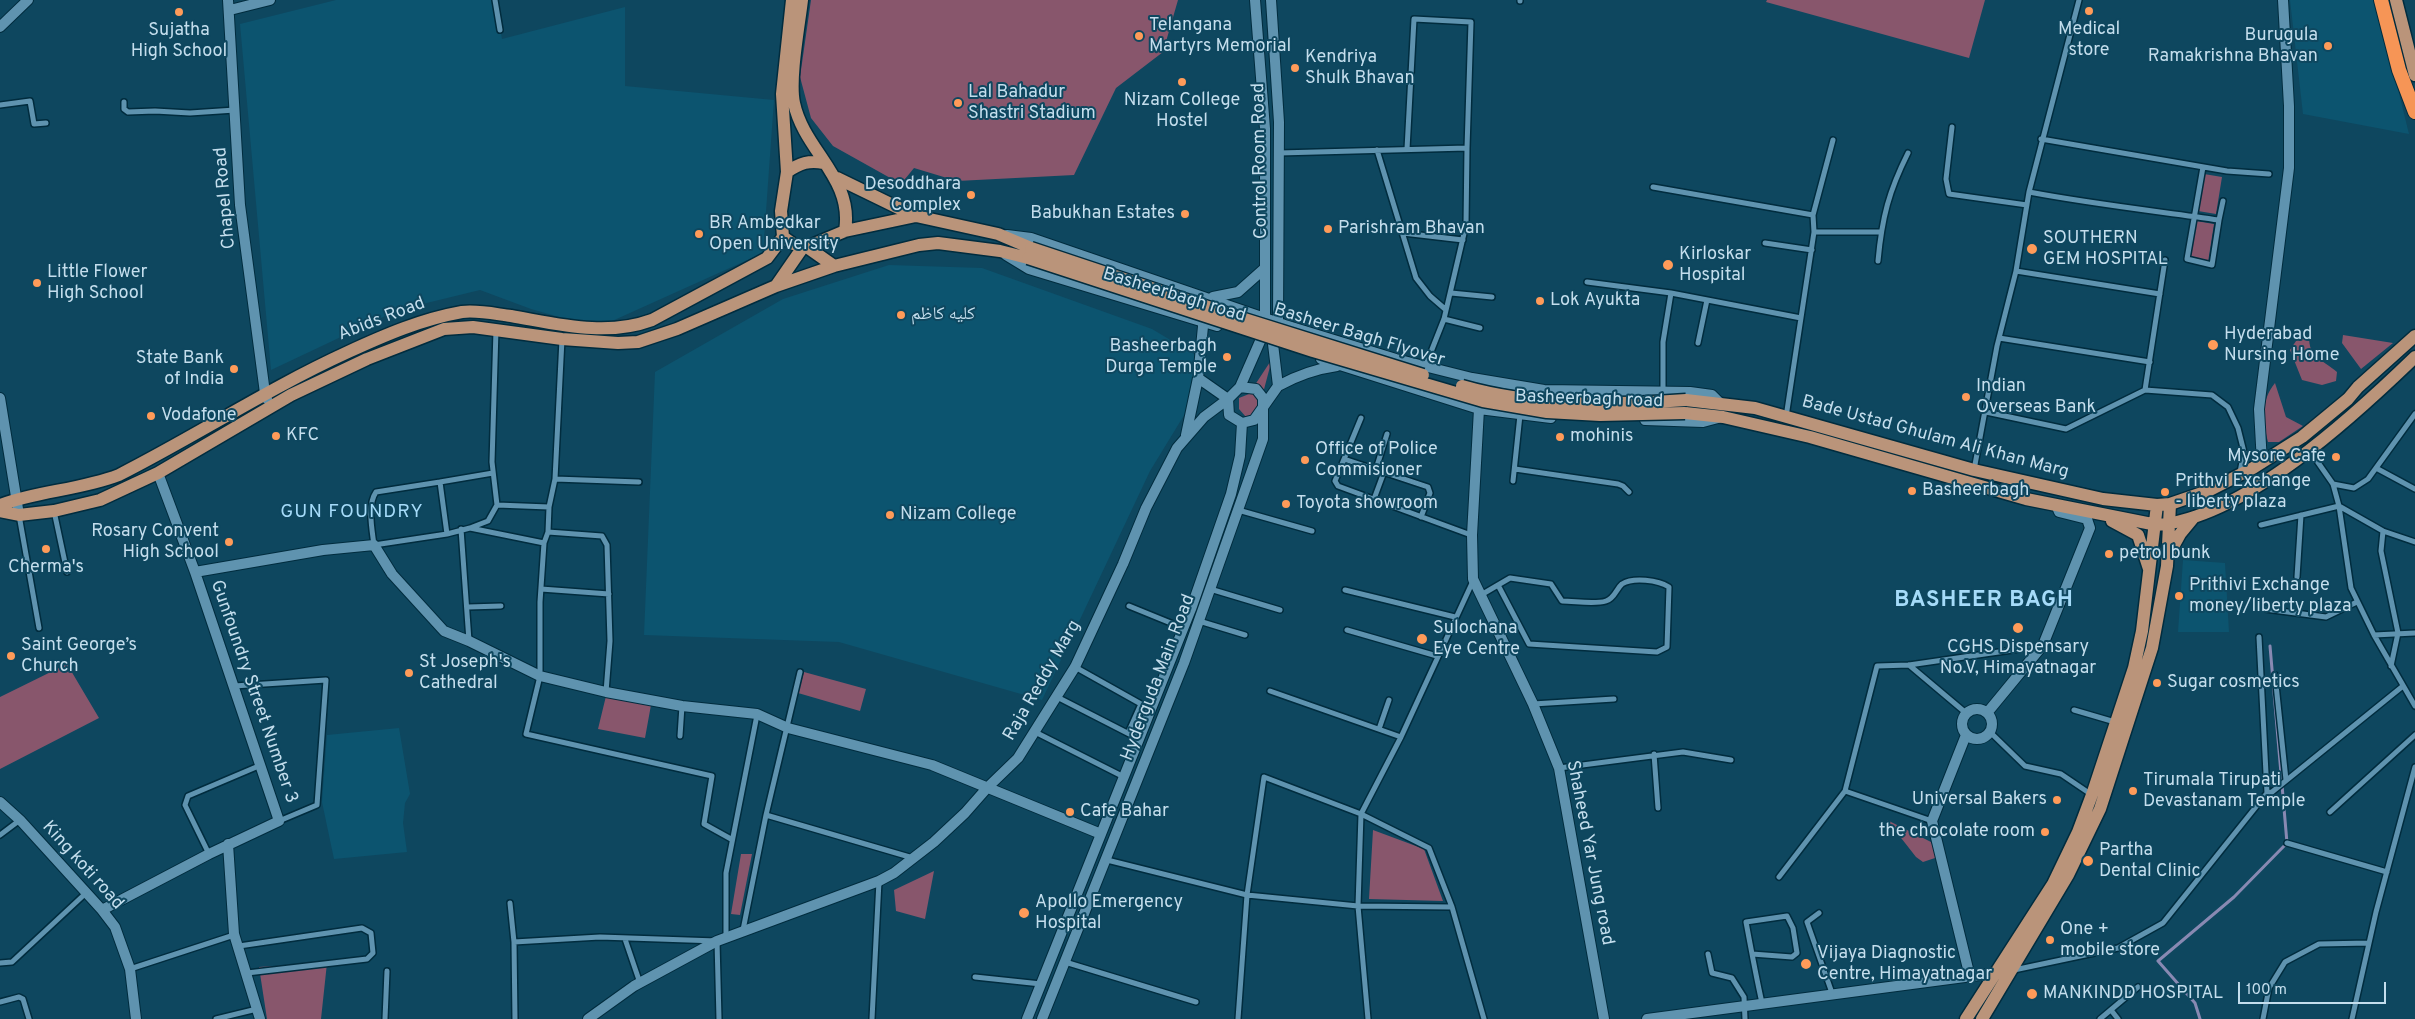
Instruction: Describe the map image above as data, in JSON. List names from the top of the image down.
{
  "streets": {
    "main road": ["Abids Road", "Basheer Bagh Flyover", "Bade Ustad Ghulam Ali Khan Marg"],
    "street": [
      "Control Room Road",
      "Chapel Road",
      "Basheerbagh road",
      "Hyderguda Main Road",
      "Raja Reddy Marg",
      "Gunfoundry Street Number 3",
      "Shaheed Yar Jung road",
      "King koti road"
    ]
  },
  "crossings": [
    ["Control Room Road", "Basheerbagh road"],
    ["Control Room Road", "Raja Reddy Marg"],
    ["Chapel Road", "Abids Road"],
    ["Chapel Road", "Basheer Bagh Flyover"],
    ["Basheerbagh road", "Basheer Bagh Flyover"],
    ["Basheerbagh road", "Bade Ustad Ghulam Ali Khan Marg"],
    ["Basheerbagh road", "Raja Reddy Marg"],
    ["Basheerbagh road", "Shaheed Yar Jung road"],
    ["Basheer Bagh Flyover", "Bade Ustad Ghulam Ali Khan Marg"],
    ["Basheer Bagh Flyover", "Gunfoundry Street Number 3"],
    ["Hyderguda Main Road", "Raja Reddy Marg"],
    ["Gunfoundry Street Number 3", "King koti road"]
  ],
  "districts": ["GUN FOUNDRY", "BASHEER BAGH"],
  "places": [
    "Medical store",
    "Sujatha High School",
    "Telangana Martyrs Memorial",
    "Burugula Ramakrishna Bhavan",
    "Kendriya Shulk Bhavan",
    "Nizam College Hostel",
    "Lal Bahadur Shastri Stadium",
    "Desoddhara Complex",
    "Babukhan Estates",
    "Parishram Bhavan",
    "BR Ambedkar Open University",
    "SOUTHERN GEM HOSPITAL",
    "Kirloskar Hospital",
    "Little Flower High School",
    "Lok Ayukta",
    "كليه كاظم",
    "Hyderabad Nursing Home",
    "Basheerbagh Durga Temple",
    "State Bank of India",
    "Indian Overseas Bank",
    "Vodafone",
    "KFC",
    "mohinis",
    "Mysore Cafe",
    "Office of Police Commisioner",
    "Basheerbagh",
    "Prithvi Exchange - liberty plaza",
    "Toyota showroom",
    "Nizam College",
    "Rosary Convent High School",
    "Cherma's",
    "petrol bunk",
    "Prithivi Exchange money/liberty plaza",
    "CGHS Dispensary No.V, Himayatnagar",
    "Sulochana Eye Centre",
    "Saint George’s Church",
    "St Joseph's Cathedral",
    "Sugar cosmetics",
    "Tirumala Tirupati Devastanam Temple",
    "Universal Bakers",
    "Cafe Bahar",
    "the chocolate room",
    "Partha Dental Clinic",
    "Apollo Emergency Hospital",
    "One + mobile store",
    "Vijaya Diagnostic Centre, Himayatnagar",
    "MANKINDD HOSPITAL"
  ],
  "scale_bar": "100 m"
}
